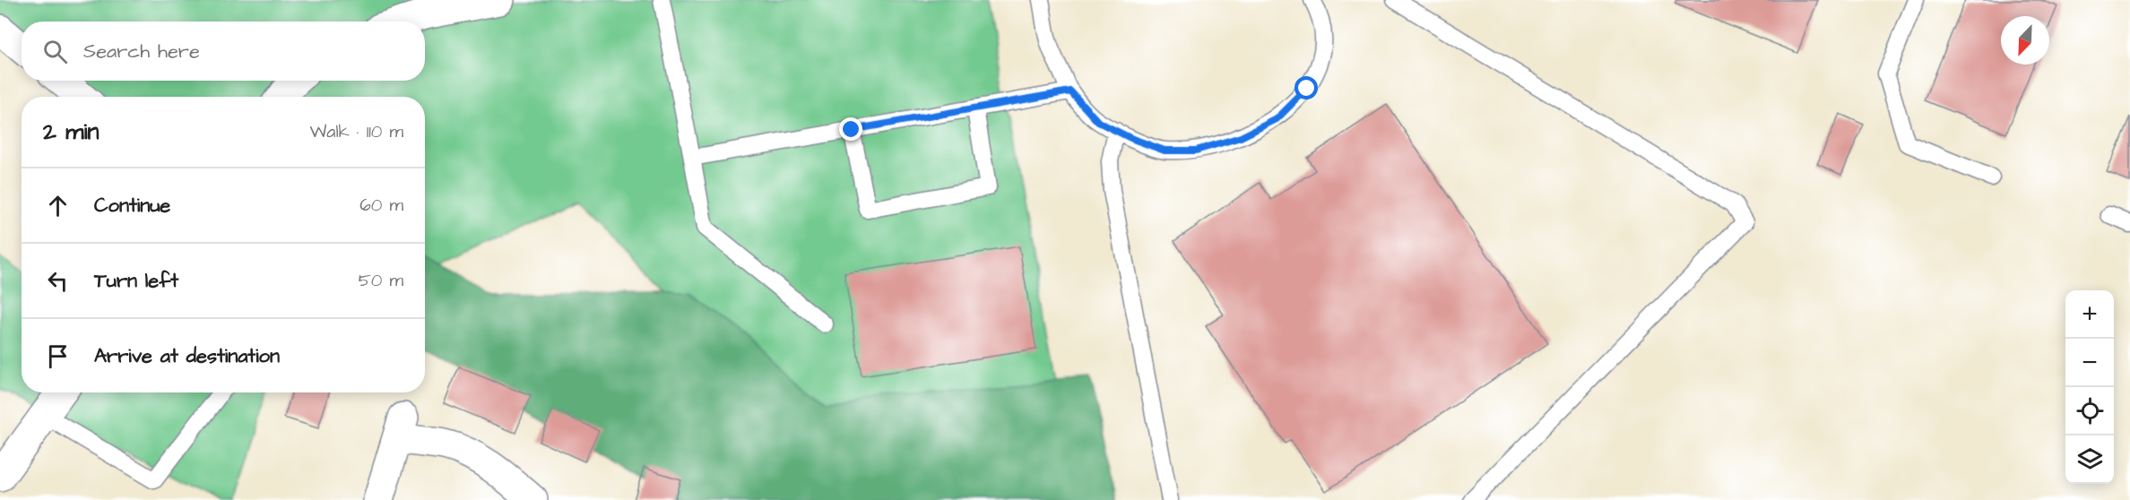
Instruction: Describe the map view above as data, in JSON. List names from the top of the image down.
{
  "north": "bottom left",
  "page": {
    "search": "Search here",
    "heading": ["2 min", "Walk · 110 m"],
    "list": [
      ["Continue", "60 m"],
      ["Turn left", "50 m"],
      "Arrive at destination"
    ],
    "map_buttons": ["+", "−"]
  }
}
